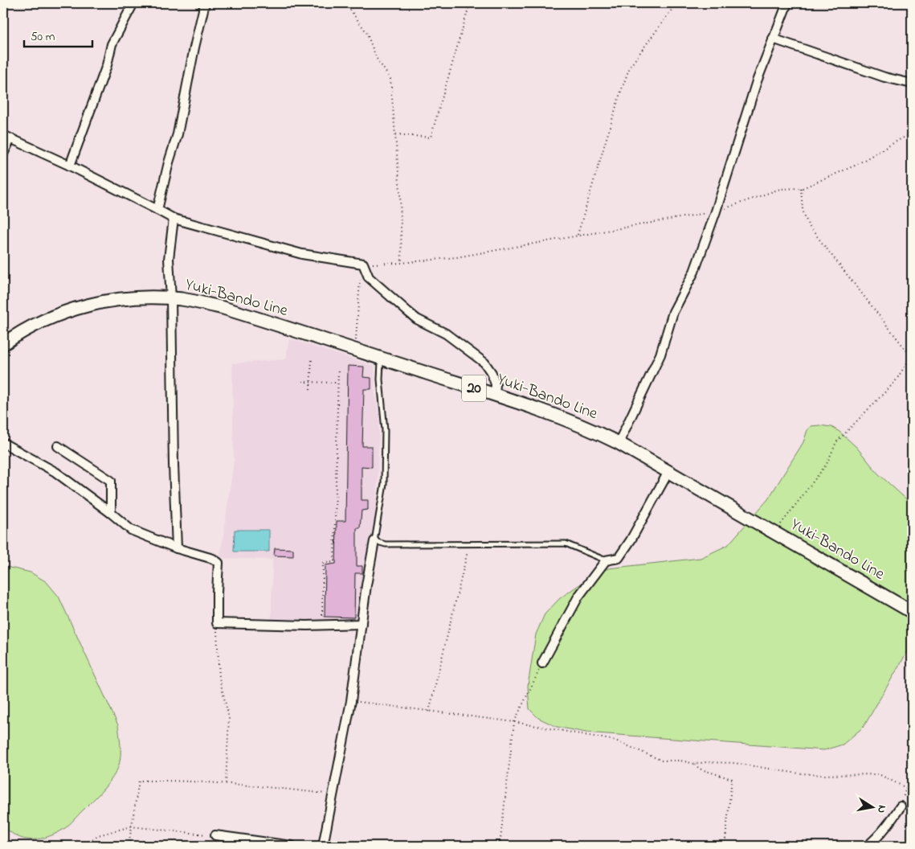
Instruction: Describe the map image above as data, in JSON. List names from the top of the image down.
{
  "streets": {
    "main road": ["Yuki-Bando Line", "20"]
  },
  "scale_bar": "50 m",
  "north": "right"
}
